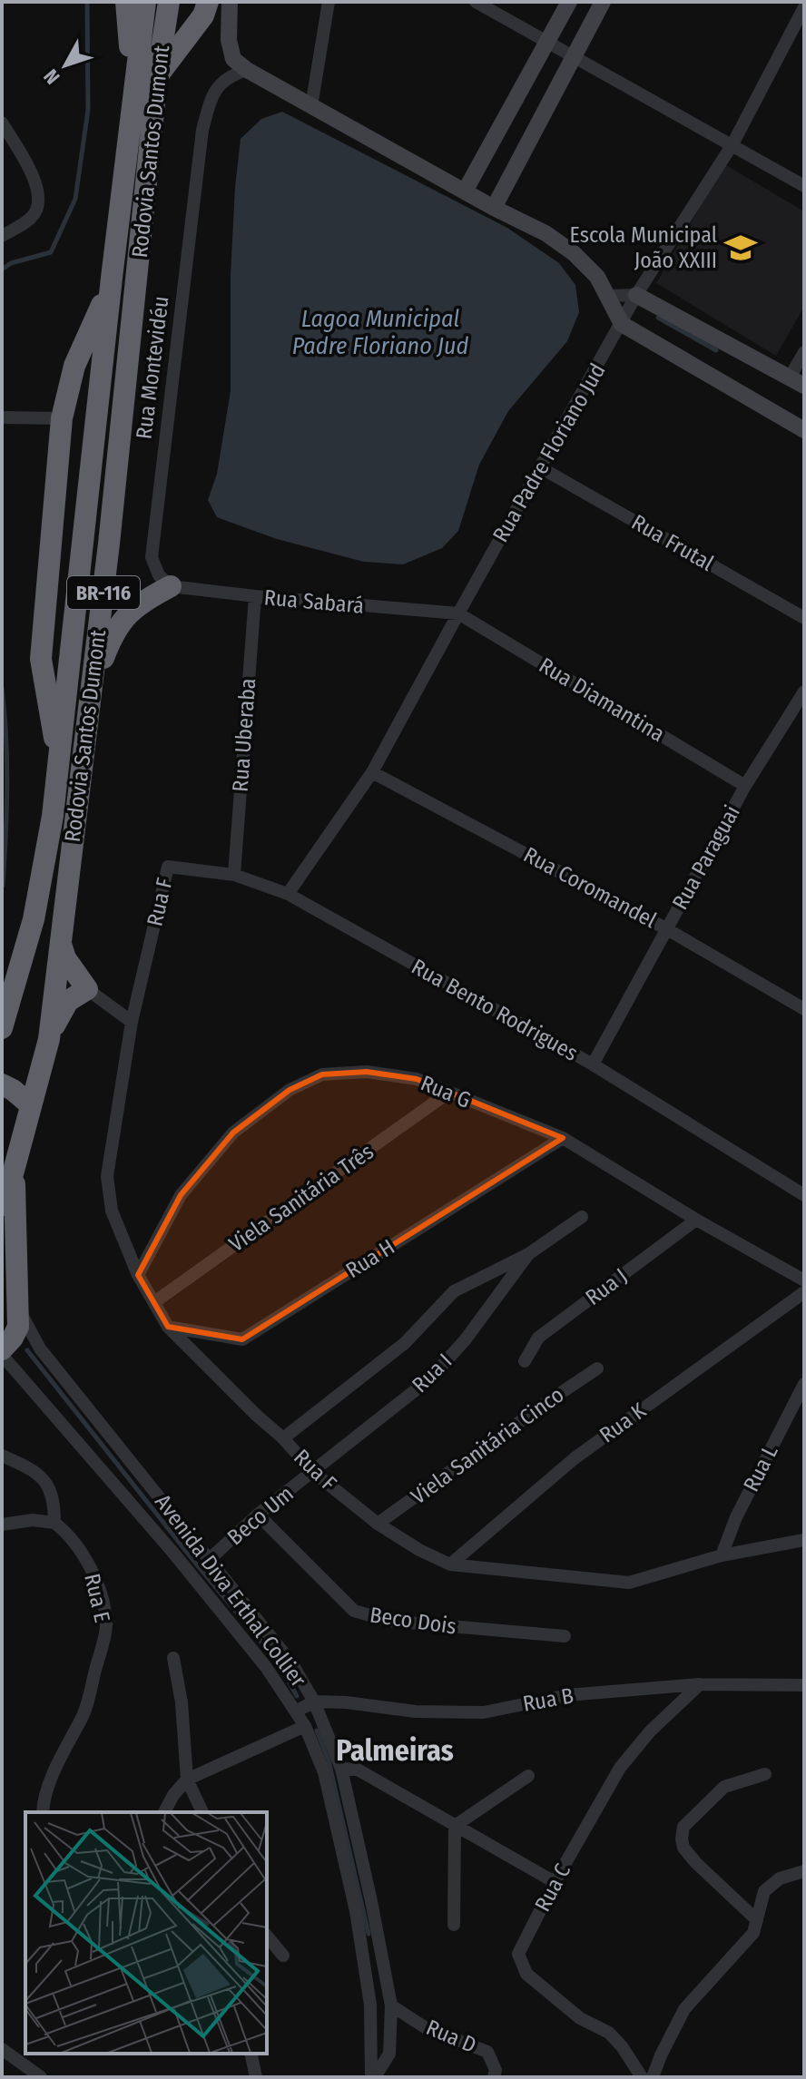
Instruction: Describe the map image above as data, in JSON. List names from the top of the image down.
{
  "streets": {
    "highway": ["Rodovia Santos Dumont", "BR-116"],
    "street": [
      "Rua Montevidéu",
      "Rua Padre Floriano Jud",
      "Rua Frutal",
      "Rua Sabará",
      "Rua Diamantina",
      "Rua Uberaba",
      "Rua Paraguai",
      "Rua Coromandel",
      "Rua F",
      "Rua Bento Rodrigues",
      "Rua G",
      "Viela Sanitária Três",
      "Rua H",
      "Rua J",
      "Rua I",
      "Rua K",
      "Viela Sanitária Cinco",
      "Rua L",
      "Beco Um",
      "Avenida Diva Erthal Collier",
      "Rua E",
      "Beco Dois",
      "Rua B",
      "Rua C",
      "Rua D"
    ]
  },
  "crossings": [
    ["Rua Montevidéu", "Rua Sabará"],
    ["Rua Padre Floriano Jud", "Rua Frutal"],
    ["Rua Padre Floriano Jud", "Rua Sabará"],
    ["Rua Padre Floriano Jud", "Rua Diamantina"],
    ["Rua Padre Floriano Jud", "Rua Coromandel"],
    ["Rua Padre Floriano Jud", "Rua Bento Rodrigues"],
    ["Rua Sabará", "Rua Diamantina"],
    ["Rua Sabará", "Rua Uberaba"],
    ["Rua Diamantina", "Rua Paraguai"],
    ["Rua Uberaba", "Rua Bento Rodrigues"],
    ["Rua Paraguai", "Rua Coromandel"],
    ["Rua Paraguai", "Rua Bento Rodrigues"],
    ["Rua F", "Rua Bento Rodrigues"],
    ["Rua F", "Rua G"],
    ["Rua F", "Viela Sanitária Três"],
    ["Rua F", "Rua H"],
    ["Rua F", "Rua I"],
    ["Rua F", "Rua K"],
    ["Rua F", "Viela Sanitária Cinco"],
    ["Rua F", "Rua L"],
    ["Rua F", "Beco Um"],
    ["Rua G", "Viela Sanitária Três"],
    ["Rua G", "Rua H"],
    ["Rua G", "Rua J"],
    ["Rua I", "Beco Um"],
    ["Beco Um", "Avenida Diva Erthal Collier"],
    ["Beco Um", "Beco Dois"],
    ["Avenida Diva Erthal Collier", "Rua B"],
    ["Avenida Diva Erthal Collier", "Rua D"],
    ["Rua B", "Rua C"]
  ],
  "districts": ["Palmeiras"],
  "water": ["Lagoa Municipal Padre Floriano Jud"],
  "places": {
    "school or university": ["Escola Municipal João XXIII"]
  },
  "north": "bottom left"
}
